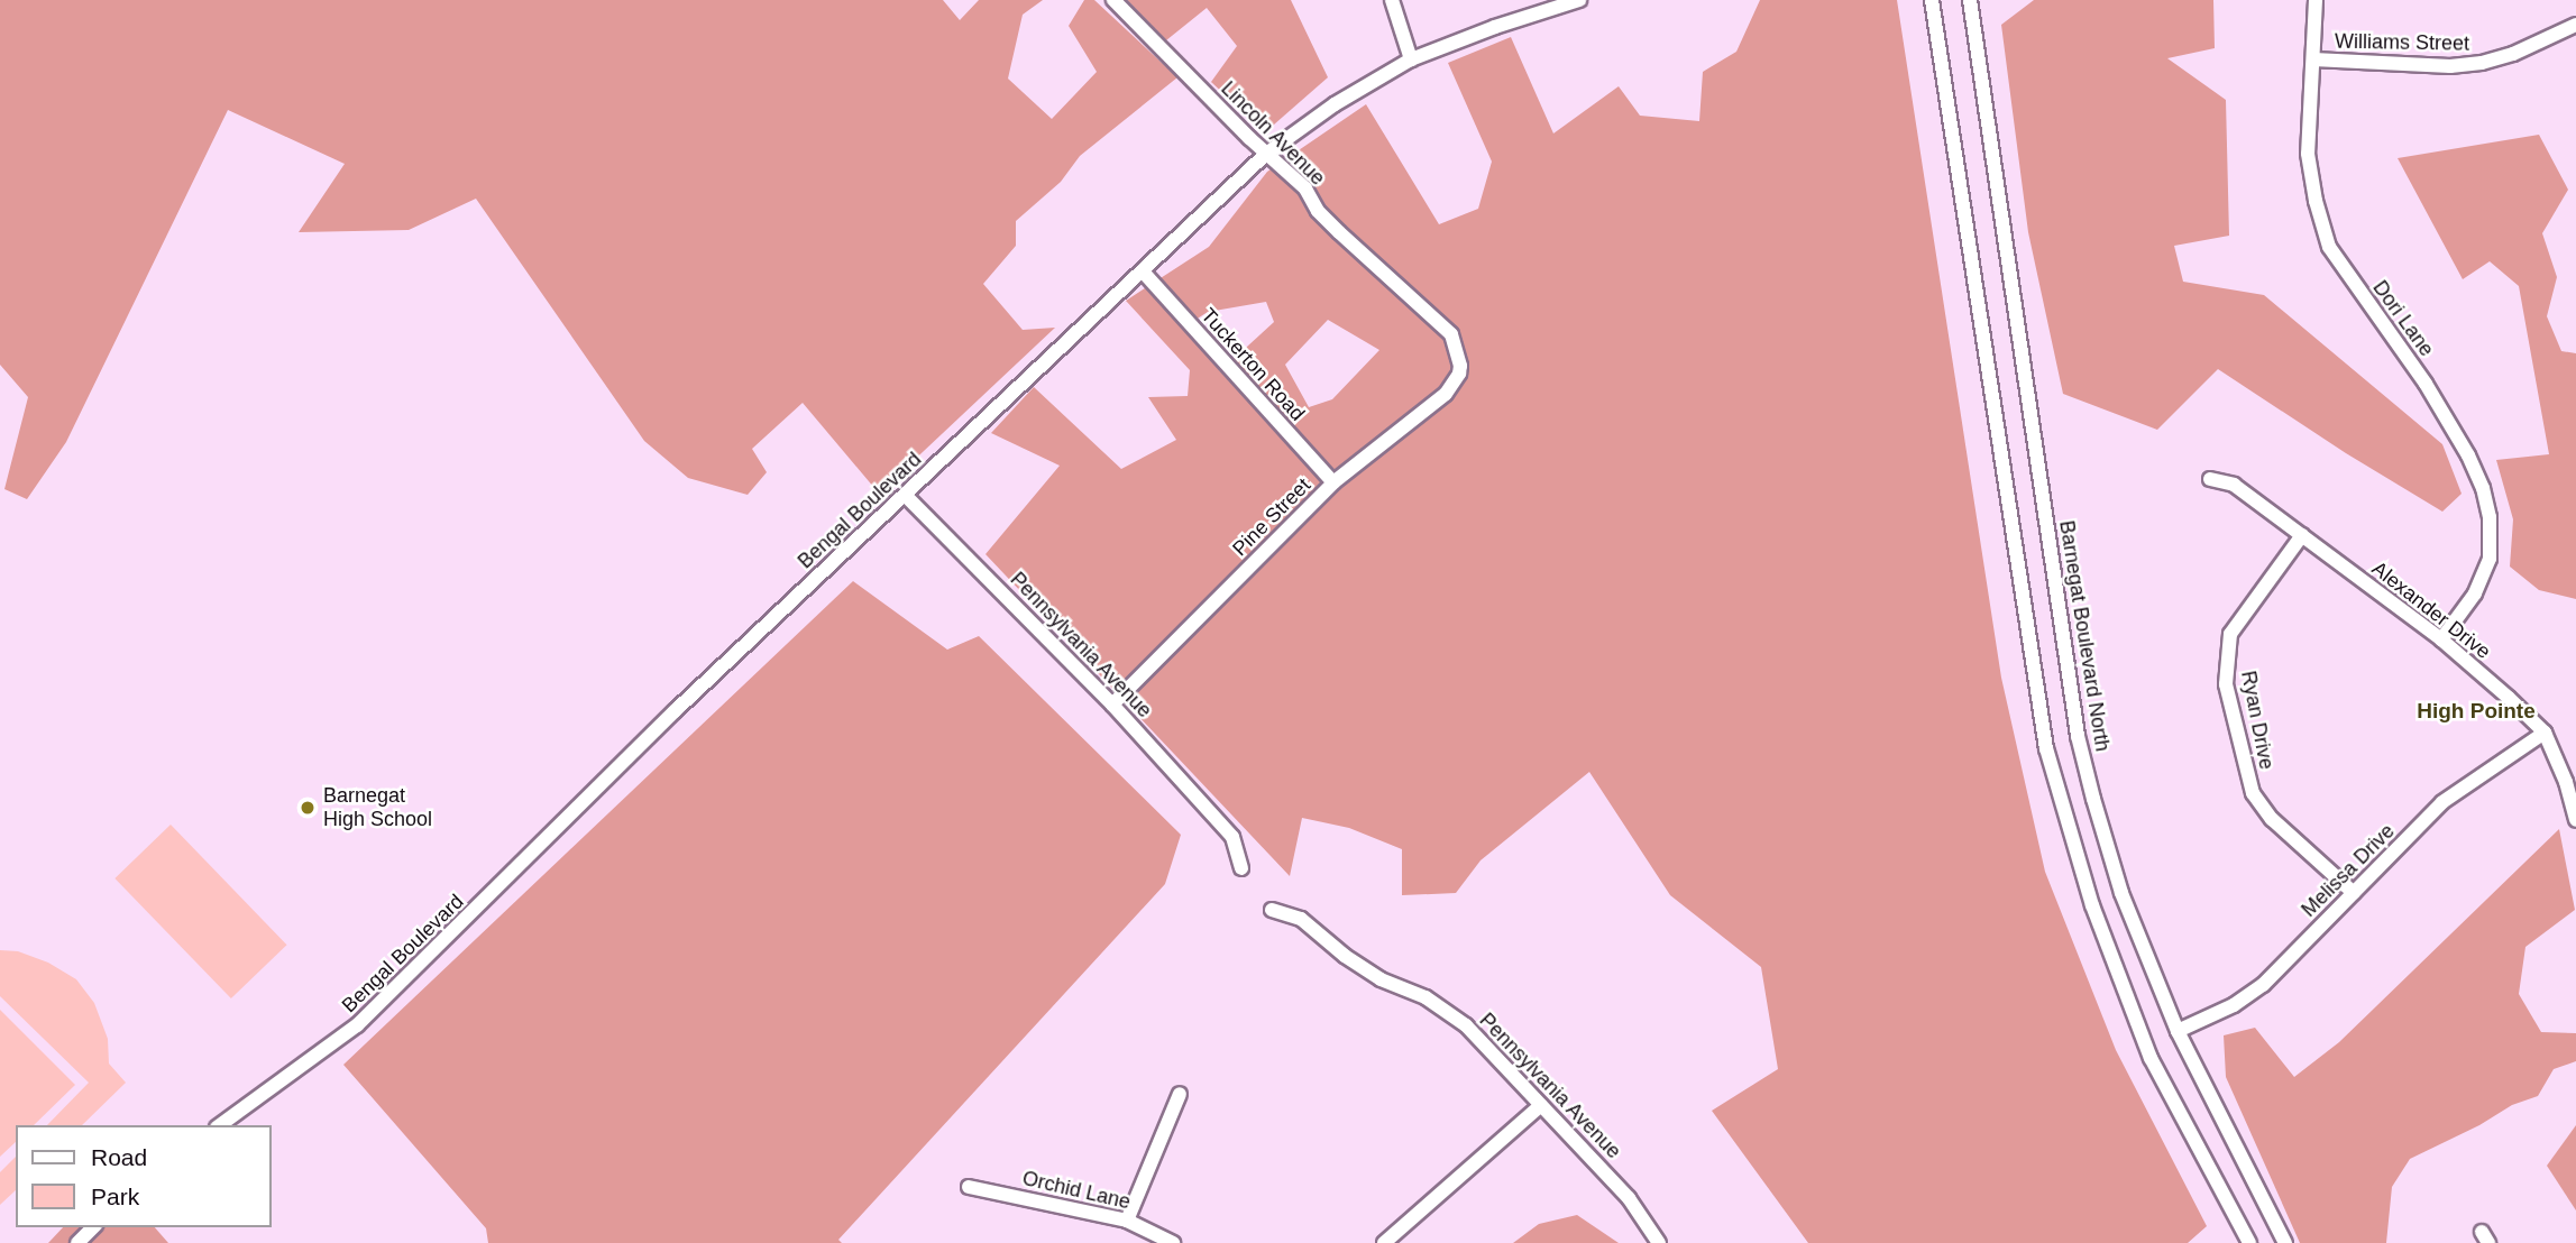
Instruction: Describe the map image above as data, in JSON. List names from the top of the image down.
{
  "streets": {
    "street": [
      "Williams Street",
      "Lincoln Avenue",
      "Dori Lane",
      "Tuckerton Road",
      "Bengal Boulevard",
      "Pine Street",
      "Alexander Drive",
      "Barnegat Boulevard North",
      "Pennsylvania Avenue",
      "Ryan Drive",
      "Melissa Drive",
      "Orchid Lane"
    ]
  },
  "crossings": [
    ["Williams Street", "Dori Lane"],
    ["Lincoln Avenue", "Bengal Boulevard"],
    ["Lincoln Avenue", "Pine Street"],
    ["Dori Lane", "Alexander Drive"],
    ["Tuckerton Road", "Bengal Boulevard"],
    ["Tuckerton Road", "Pine Street"],
    ["Bengal Boulevard", "Pennsylvania Avenue"],
    ["Pine Street", "Pennsylvania Avenue"],
    ["Alexander Drive", "Ryan Drive"],
    ["Alexander Drive", "Melissa Drive"],
    ["Barnegat Boulevard North", "Melissa Drive"],
    ["Ryan Drive", "Melissa Drive"]
  ],
  "districts": ["High Pointe"],
  "places": ["Barnegat High School"],
  "legend": ["Road", "Park"]
}
